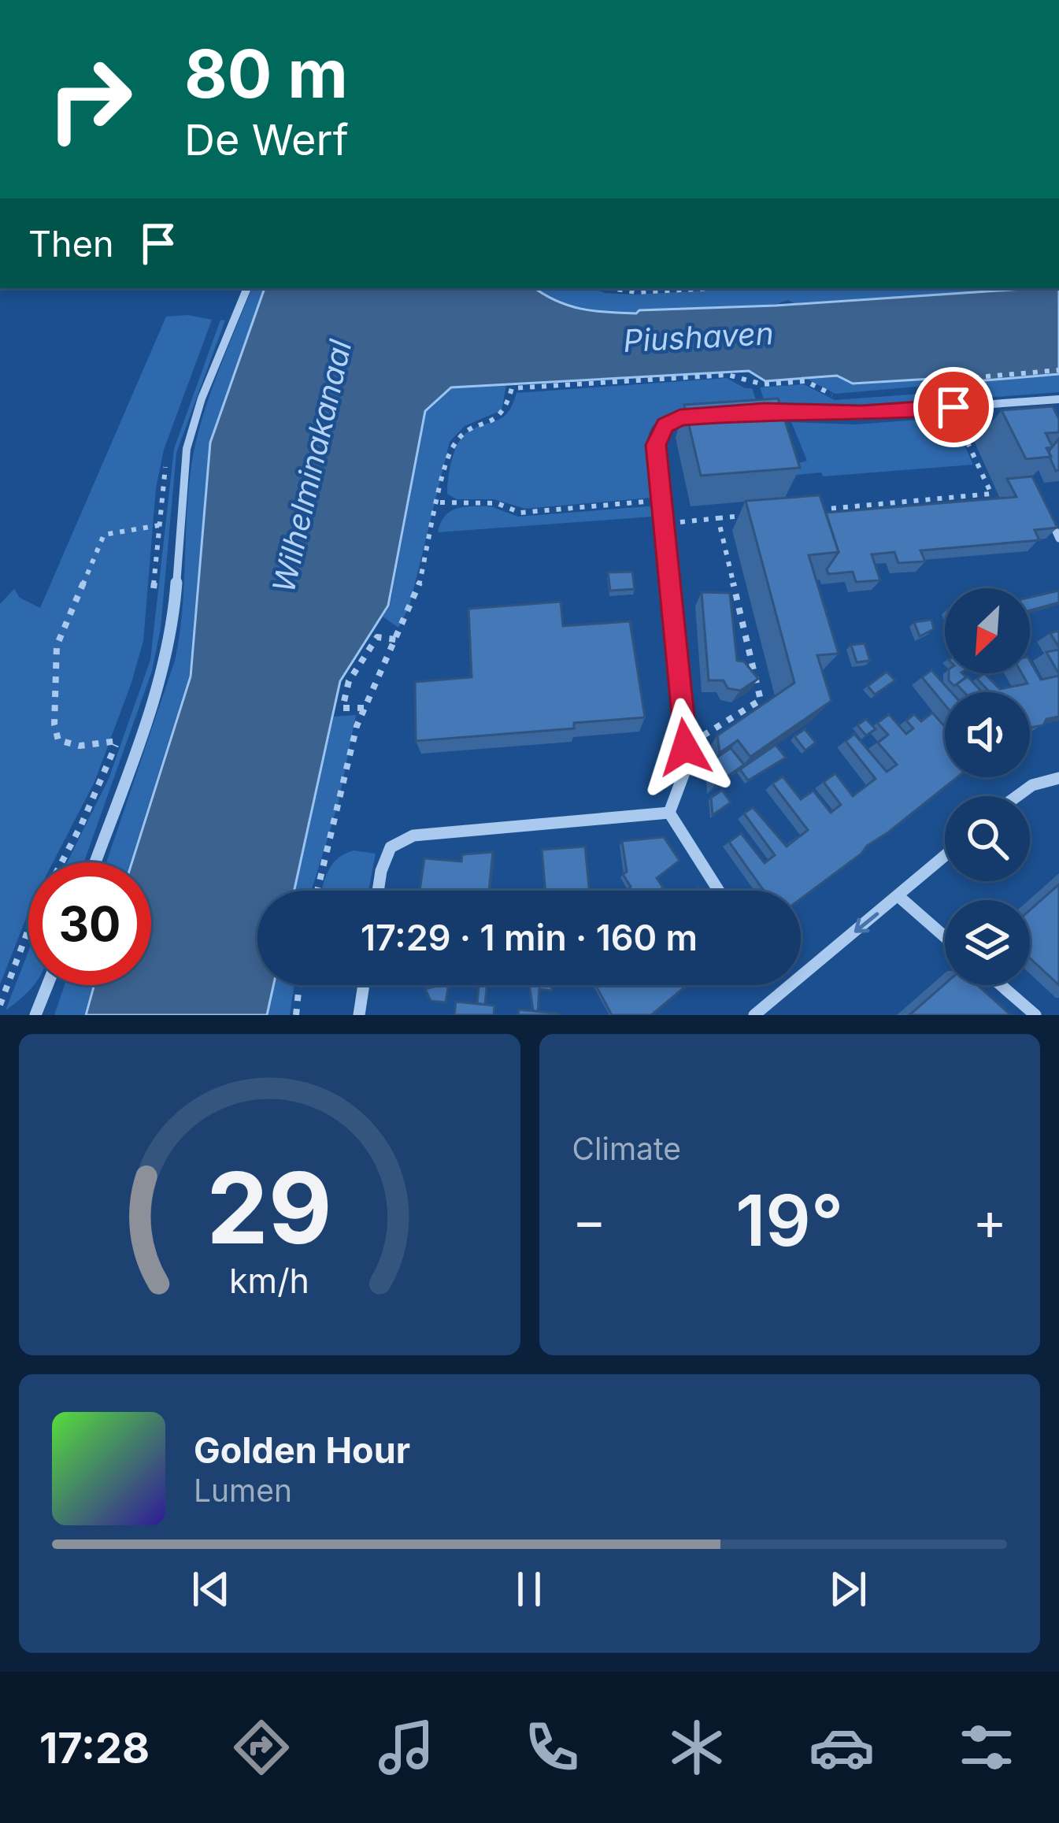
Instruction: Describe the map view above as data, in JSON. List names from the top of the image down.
{
  "water": ["Piushaven", "Wilhelminakanaal"],
  "north": "bottom left",
  "page": {
    "turn": ["80 m", "De Werf"],
    "then": "Then",
    "limit": "30",
    "trip": "17:29 · 1 min · 160 m",
    "tile": "Climate",
    "heat": ["−", "19°", "+"],
    "song": ["Golden Hour", "Lumen"],
    "tabs": "17:28",
    "gauge": ["29", "km/h"]
  }
}
